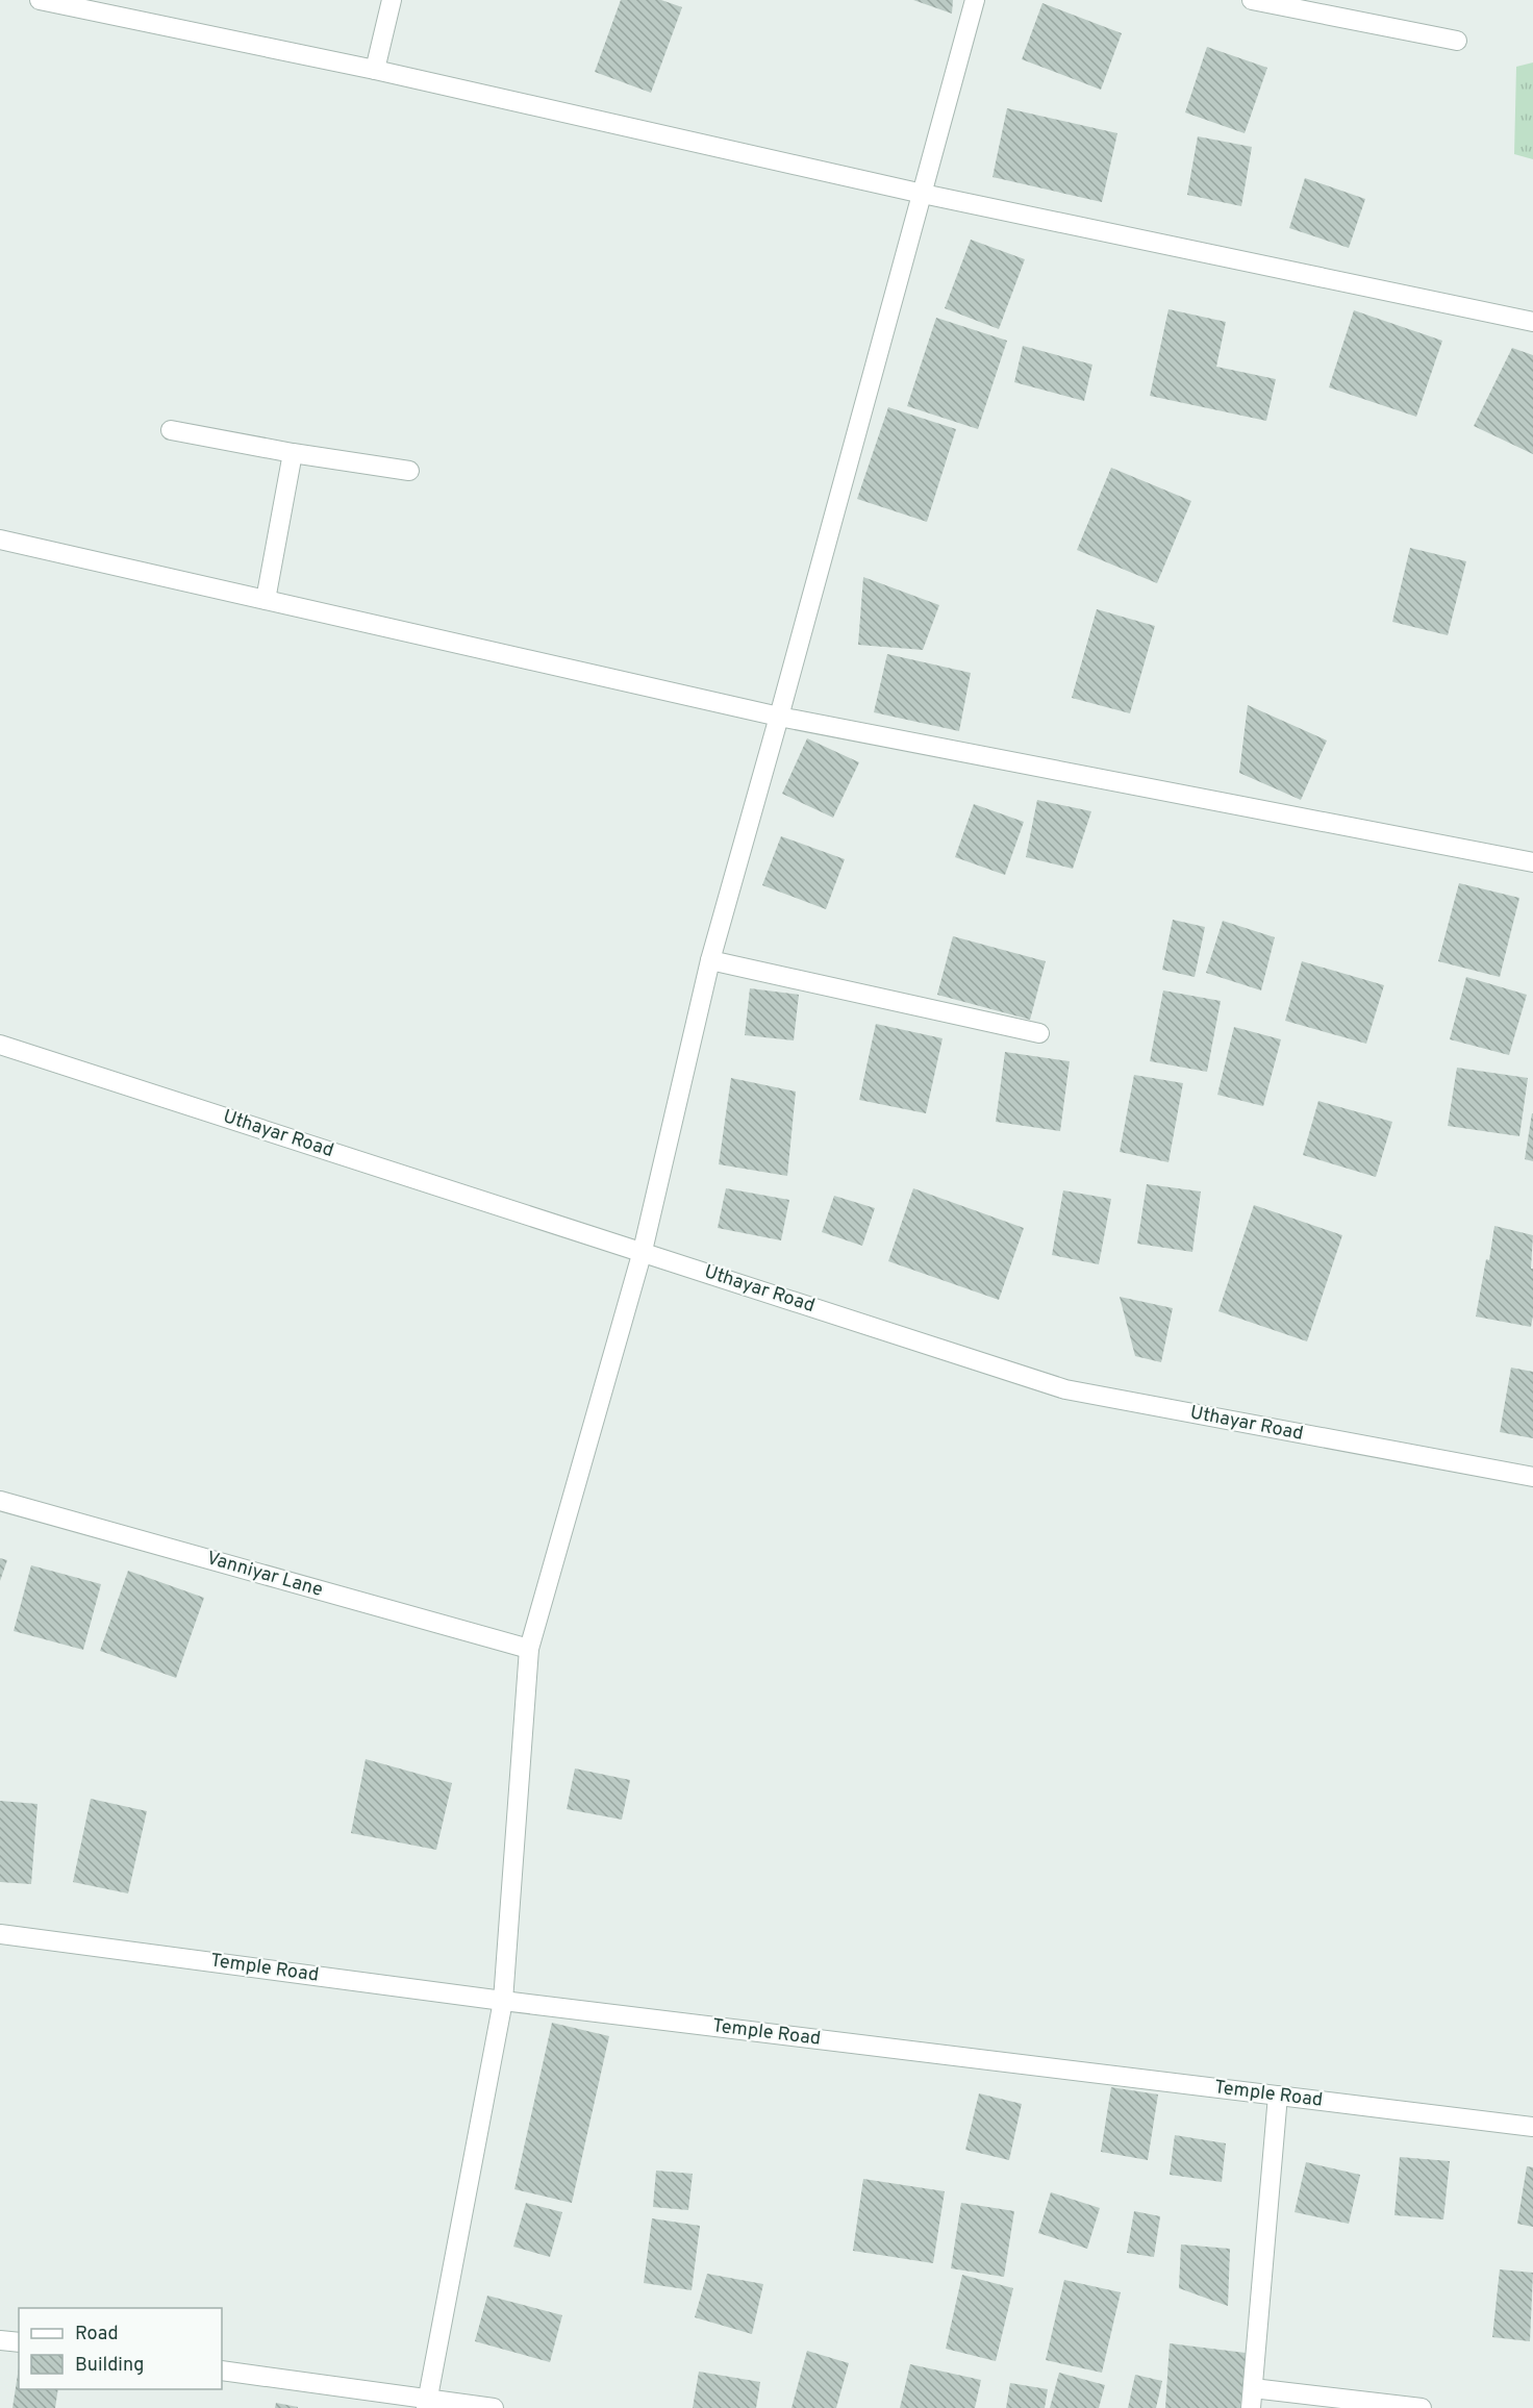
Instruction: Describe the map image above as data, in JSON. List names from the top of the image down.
{
  "streets": {
    "street": ["Uthayar Road", "Vanniyar Lane", "Temple Road"]
  },
  "legend": ["Road", "Building"]
}
